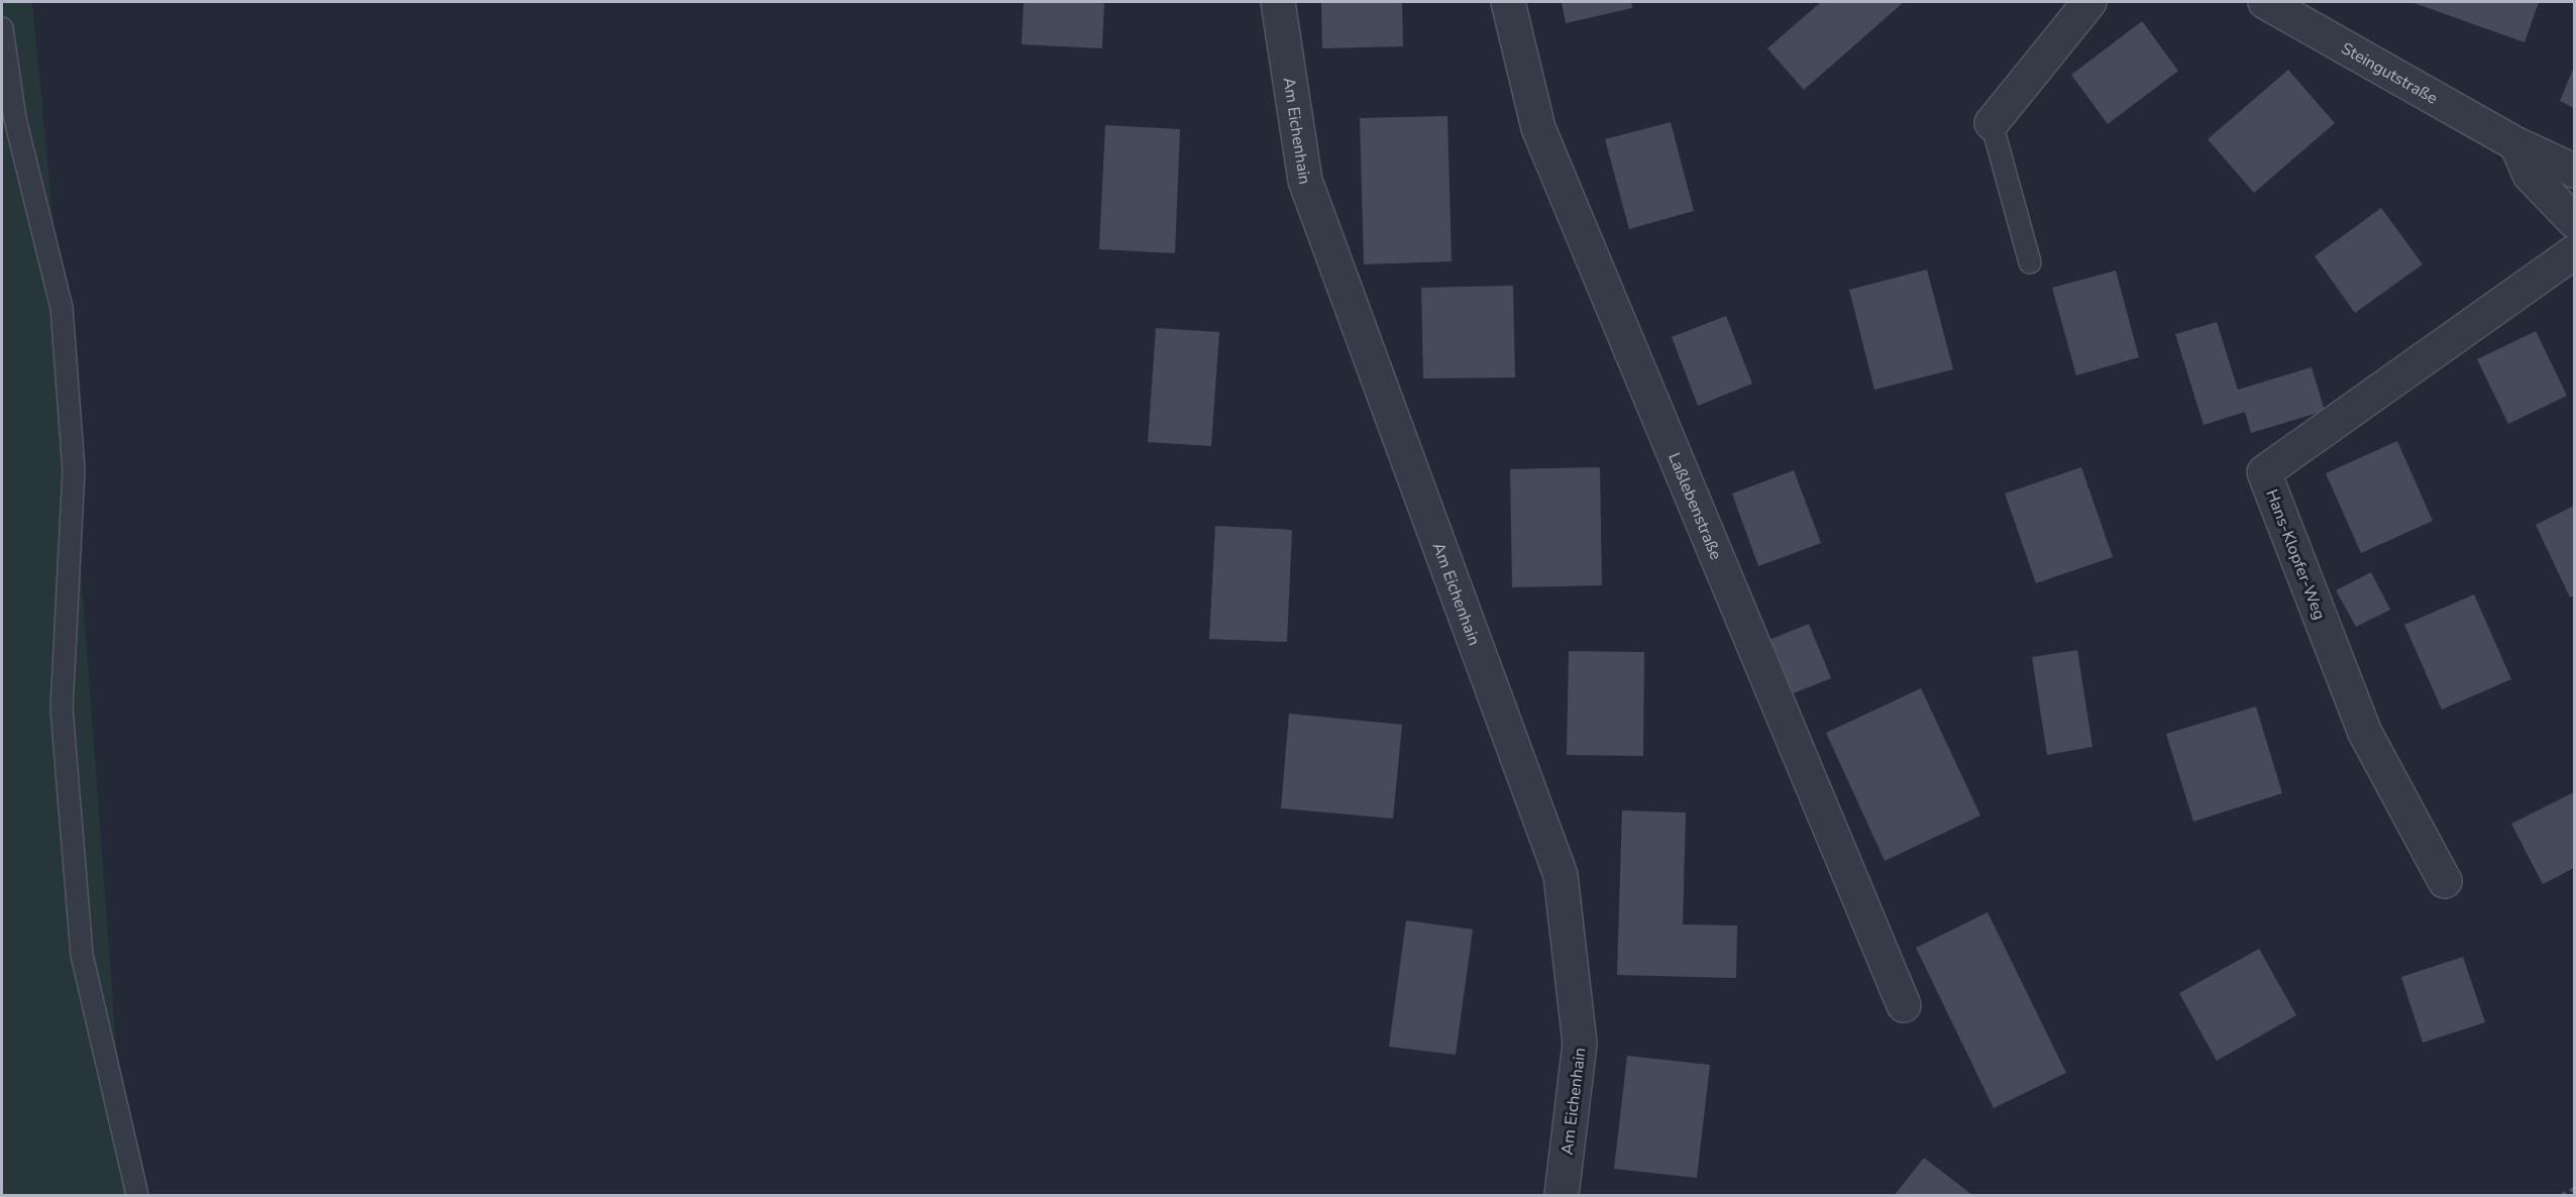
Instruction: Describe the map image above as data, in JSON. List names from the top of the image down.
{
  "streets": {
    "street": [
      "Steingutstraße",
      "Am Eichenhain",
      "Laßlebenstraße",
      "Hans-Klopfer-Weg"
    ]
  }
}
